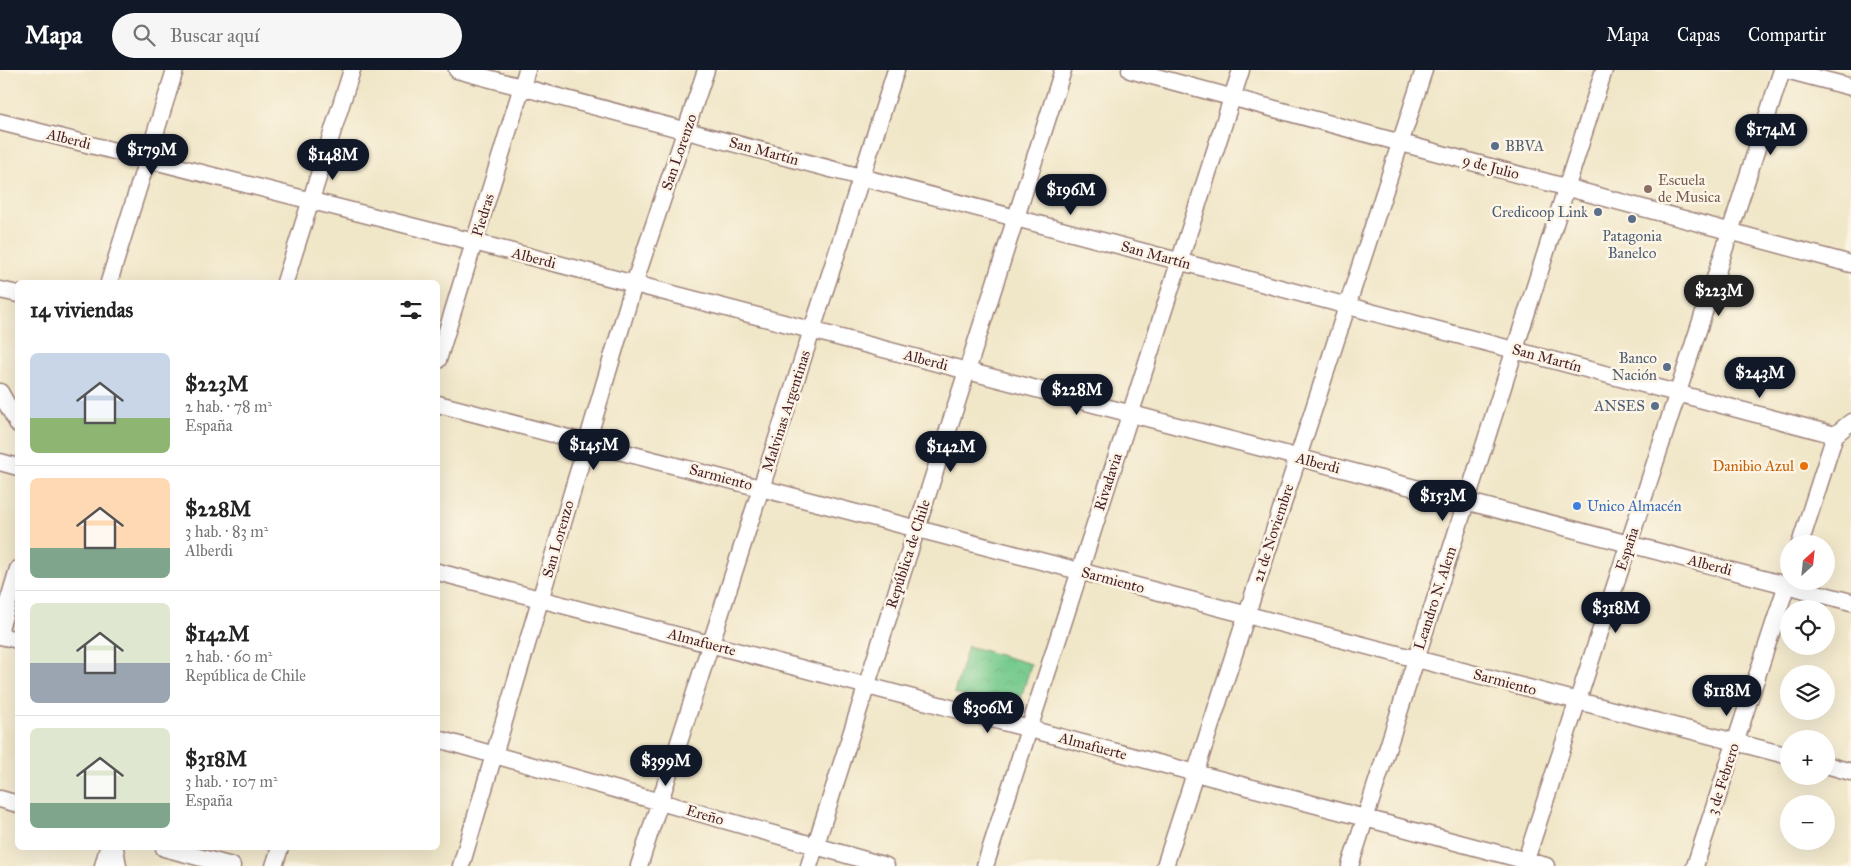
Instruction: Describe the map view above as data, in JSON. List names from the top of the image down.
{
  "streets": {
    "street": [
      "Alberdi",
      "San Martín",
      "San Lorenzo",
      "9 de Julio",
      "Piedras",
      "Malvinas Argentinas",
      "Sarmiento",
      "Rivadavia",
      "21 de Noviembre",
      "España",
      "República de Chile",
      "Leandro N. Alem",
      "Almafuerte",
      "3 de Febrero",
      "Ereño"
    ]
  },
  "crossings": [
    ["Alberdi", "San Lorenzo"],
    ["Alberdi", "Piedras"],
    ["Alberdi", "Malvinas Argentinas"],
    ["Alberdi", "Rivadavia"],
    ["Alberdi", "21 de Noviembre"],
    ["Alberdi", "España"],
    ["Alberdi", "República de Chile"],
    ["Alberdi", "Leandro N. Alem"],
    ["San Martín", "San Lorenzo"],
    ["San Martín", "Piedras"],
    ["San Martín", "Malvinas Argentinas"],
    ["San Martín", "Rivadavia"],
    ["San Martín", "21 de Noviembre"],
    ["San Martín", "España"],
    ["San Martín", "República de Chile"],
    ["San Martín", "Leandro N. Alem"],
    ["San Lorenzo", "Sarmiento"],
    ["San Lorenzo", "Almafuerte"],
    ["San Lorenzo", "Ereño"],
    ["9 de Julio", "Rivadavia"],
    ["9 de Julio", "21 de Noviembre"],
    ["9 de Julio", "España"],
    ["9 de Julio", "Leandro N. Alem"],
    ["Malvinas Argentinas", "Sarmiento"],
    ["Malvinas Argentinas", "Almafuerte"],
    ["Malvinas Argentinas", "Ereño"],
    ["Sarmiento", "Rivadavia"],
    ["Sarmiento", "21 de Noviembre"],
    ["Sarmiento", "España"],
    ["Sarmiento", "República de Chile"],
    ["Sarmiento", "Leandro N. Alem"],
    ["Sarmiento", "3 de Febrero"],
    ["Rivadavia", "Almafuerte"],
    ["21 de Noviembre", "Almafuerte"],
    ["España", "Almafuerte"],
    ["República de Chile", "Almafuerte"],
    ["República de Chile", "Ereño"],
    ["Leandro N. Alem", "Almafuerte"]
  ],
  "places": [
    "BBVA",
    "Escuela de Musica",
    "Credicoop Link",
    "Patagonia Banelco",
    "Banco Nación",
    "ANSES",
    "Danibio Azul",
    "Unico Almacén"
  ],
  "north": "top right",
  "page": {
    "header": "Mapa",
    "search": "Buscar aquí",
    "nav": ["Mapa", "Capas", "Compartir"],
    "price": [
      "$174M",
      "$179M",
      "$148M",
      "$196M",
      "$223M",
      "$243M",
      "$228M",
      "$145M",
      "$142M",
      "$153M",
      "$318M",
      "$118M",
      "$306M",
      "$399M"
    ],
    "heading": "14 viviendas",
    "list": [
      {
        "name": "$223M",
        "note": "2 hab. · 78 m² · España"
      },
      {
        "name": "$228M",
        "note": "3 hab. · 83 m² · Alberdi"
      },
      {
        "name": "$142M",
        "note": "2 hab. · 60 m² · República de Chile"
      },
      {
        "name": "$318M",
        "note": "3 hab. · 107 m² · España"
      }
    ],
    "map_buttons": ["+", "−"]
  }
}
